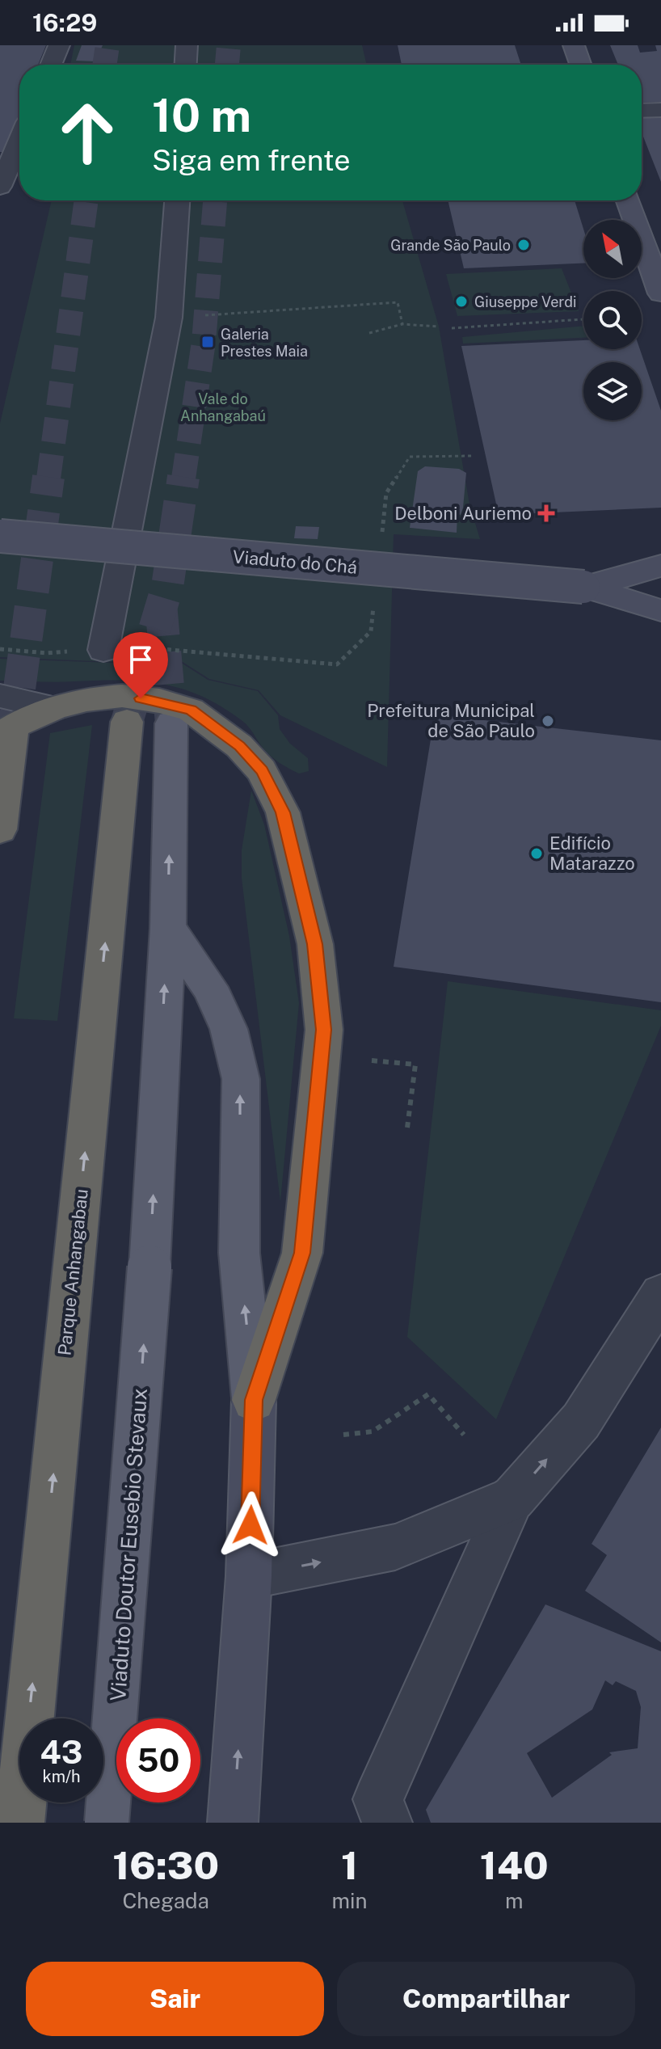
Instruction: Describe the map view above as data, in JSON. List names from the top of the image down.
{
  "streets": {
    "highway": ["Parque Anhangabau"],
    "main road": ["Viaduto do Chá", "Viaduto Doutor Eusebio Stevaux"]
  },
  "one_way": ["Parque Anhangabau"],
  "parks": ["Vale do Anhangabaú"],
  "places": {
    "other": [
      "Grande São Paulo",
      "Giuseppe Verdi",
      "Prefeitura Municipal de São Paulo",
      "Edifício Matarazzo"
    ],
    "transit": ["Galeria Prestes Maia"],
    "health": ["Delboni Auriemo"]
  },
  "north": "top left",
  "page": {
    "status": "16:29",
    "turn": ["10 m", "Siga em frente"],
    "speed": "43 km/h",
    "limit": "50",
    "eta": [
      "16:30",
      "Chegada",
      "1",
      "min",
      "140",
      "m"
    ],
    "buttons": ["Sair", "Compartilhar"]
  }
}
